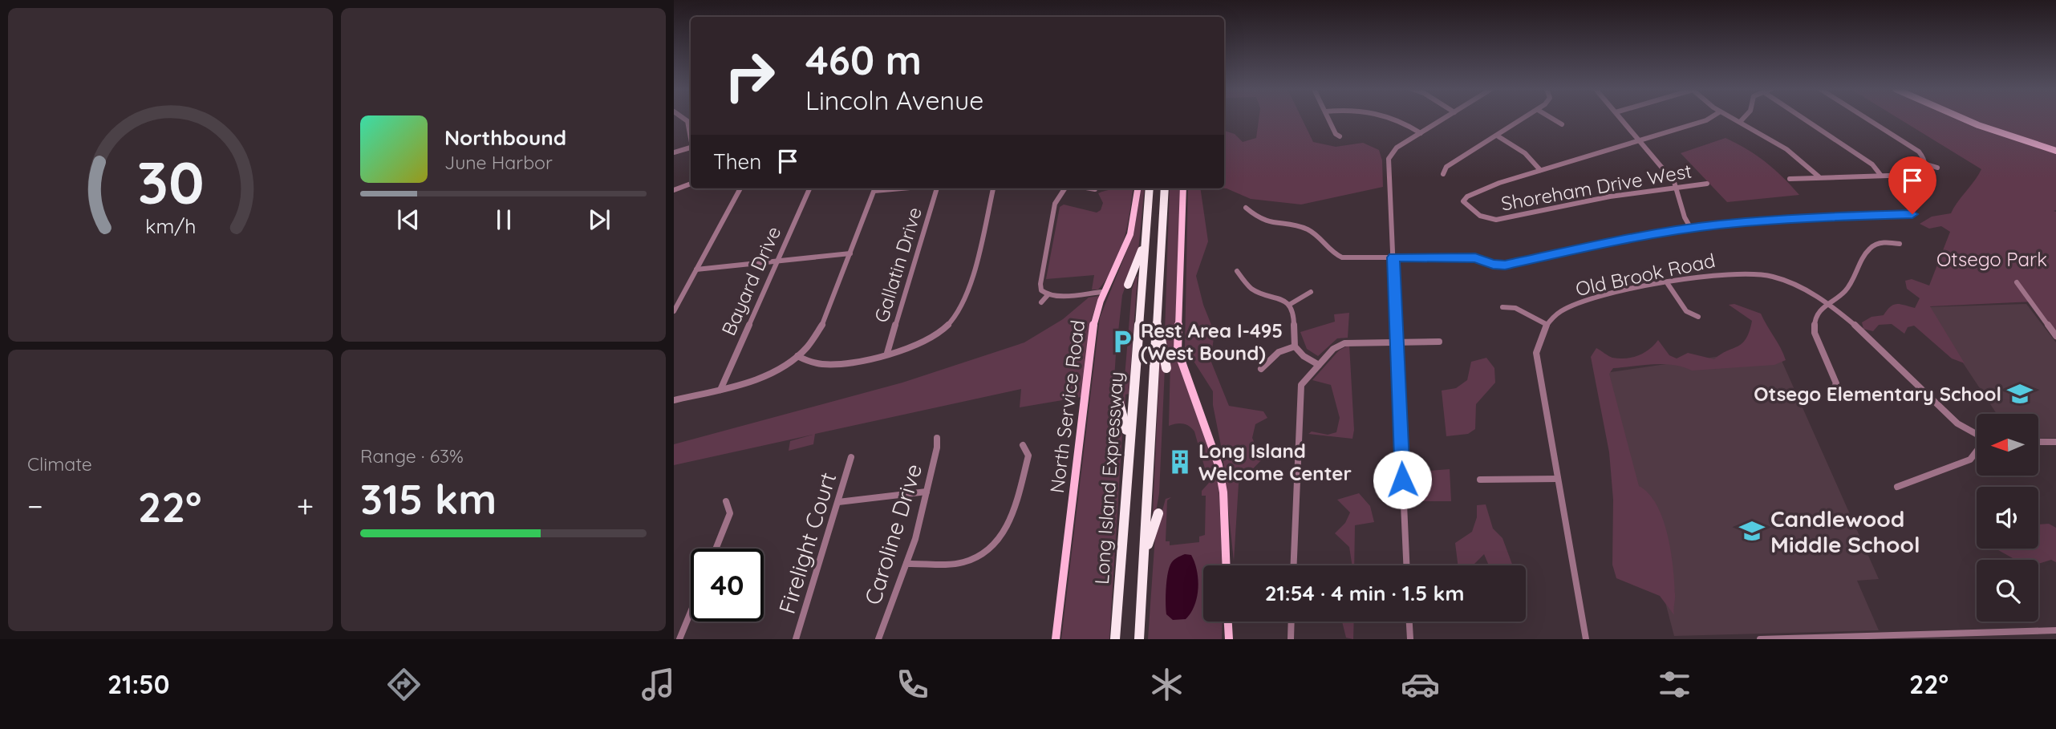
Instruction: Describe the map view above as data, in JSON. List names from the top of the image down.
{
  "streets": {
    "highway": ["Long Island Expressway"],
    "main road": ["North Service Road"],
    "street": [
      "Shoreham Drive West",
      "Gallatin Drive",
      "Old Brook Road",
      "Bayard Drive",
      "Caroline Drive",
      "Firelight Court"
    ]
  },
  "parks": ["Otsego Park"],
  "places": {
    "parking": ["Rest Area I-495 (West Bound)"],
    "school or university": ["Otsego Elementary School", "Candlewood Middle School"],
    "building": ["Long Island Welcome Center"]
  },
  "north": "left",
  "page": {
    "turn": ["460 m", "Lincoln Avenue"],
    "song": ["Northbound", "June Harbor"],
    "then": "Then",
    "tile": [
      "Climate",
      ["Range · 63%", "315 km"]
    ],
    "heat": ["−", "22°", "+"],
    "limit": "40",
    "trip": "21:54 · 4 min · 1.5 km",
    "tabs": ["21:50", "22°"],
    "gauge": ["30", "km/h"]
  }
}
